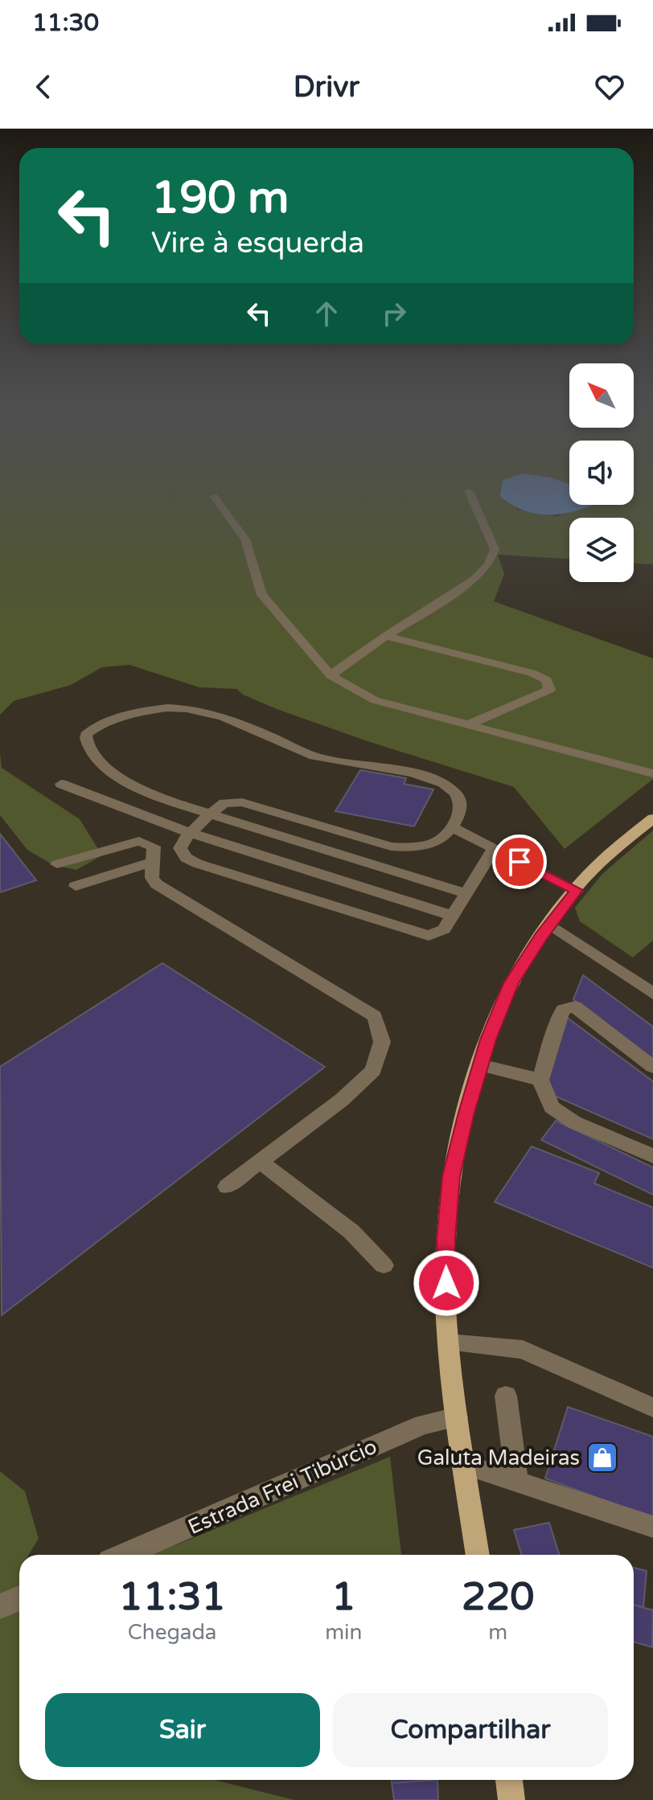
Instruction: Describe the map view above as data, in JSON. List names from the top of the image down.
{
  "streets": {
    "street": ["Estrada Frei Tibúrcio"]
  },
  "places": {
    "shop": ["Galuta Madeiras"]
  },
  "north": "top left",
  "page": {
    "status": "11:30",
    "header": "Drivr",
    "turn": ["190 m", "Vire à esquerda"],
    "eta": [
      "11:31",
      "Chegada",
      "1",
      "min",
      "220",
      "m"
    ],
    "buttons": ["Sair", "Compartilhar"]
  }
}
